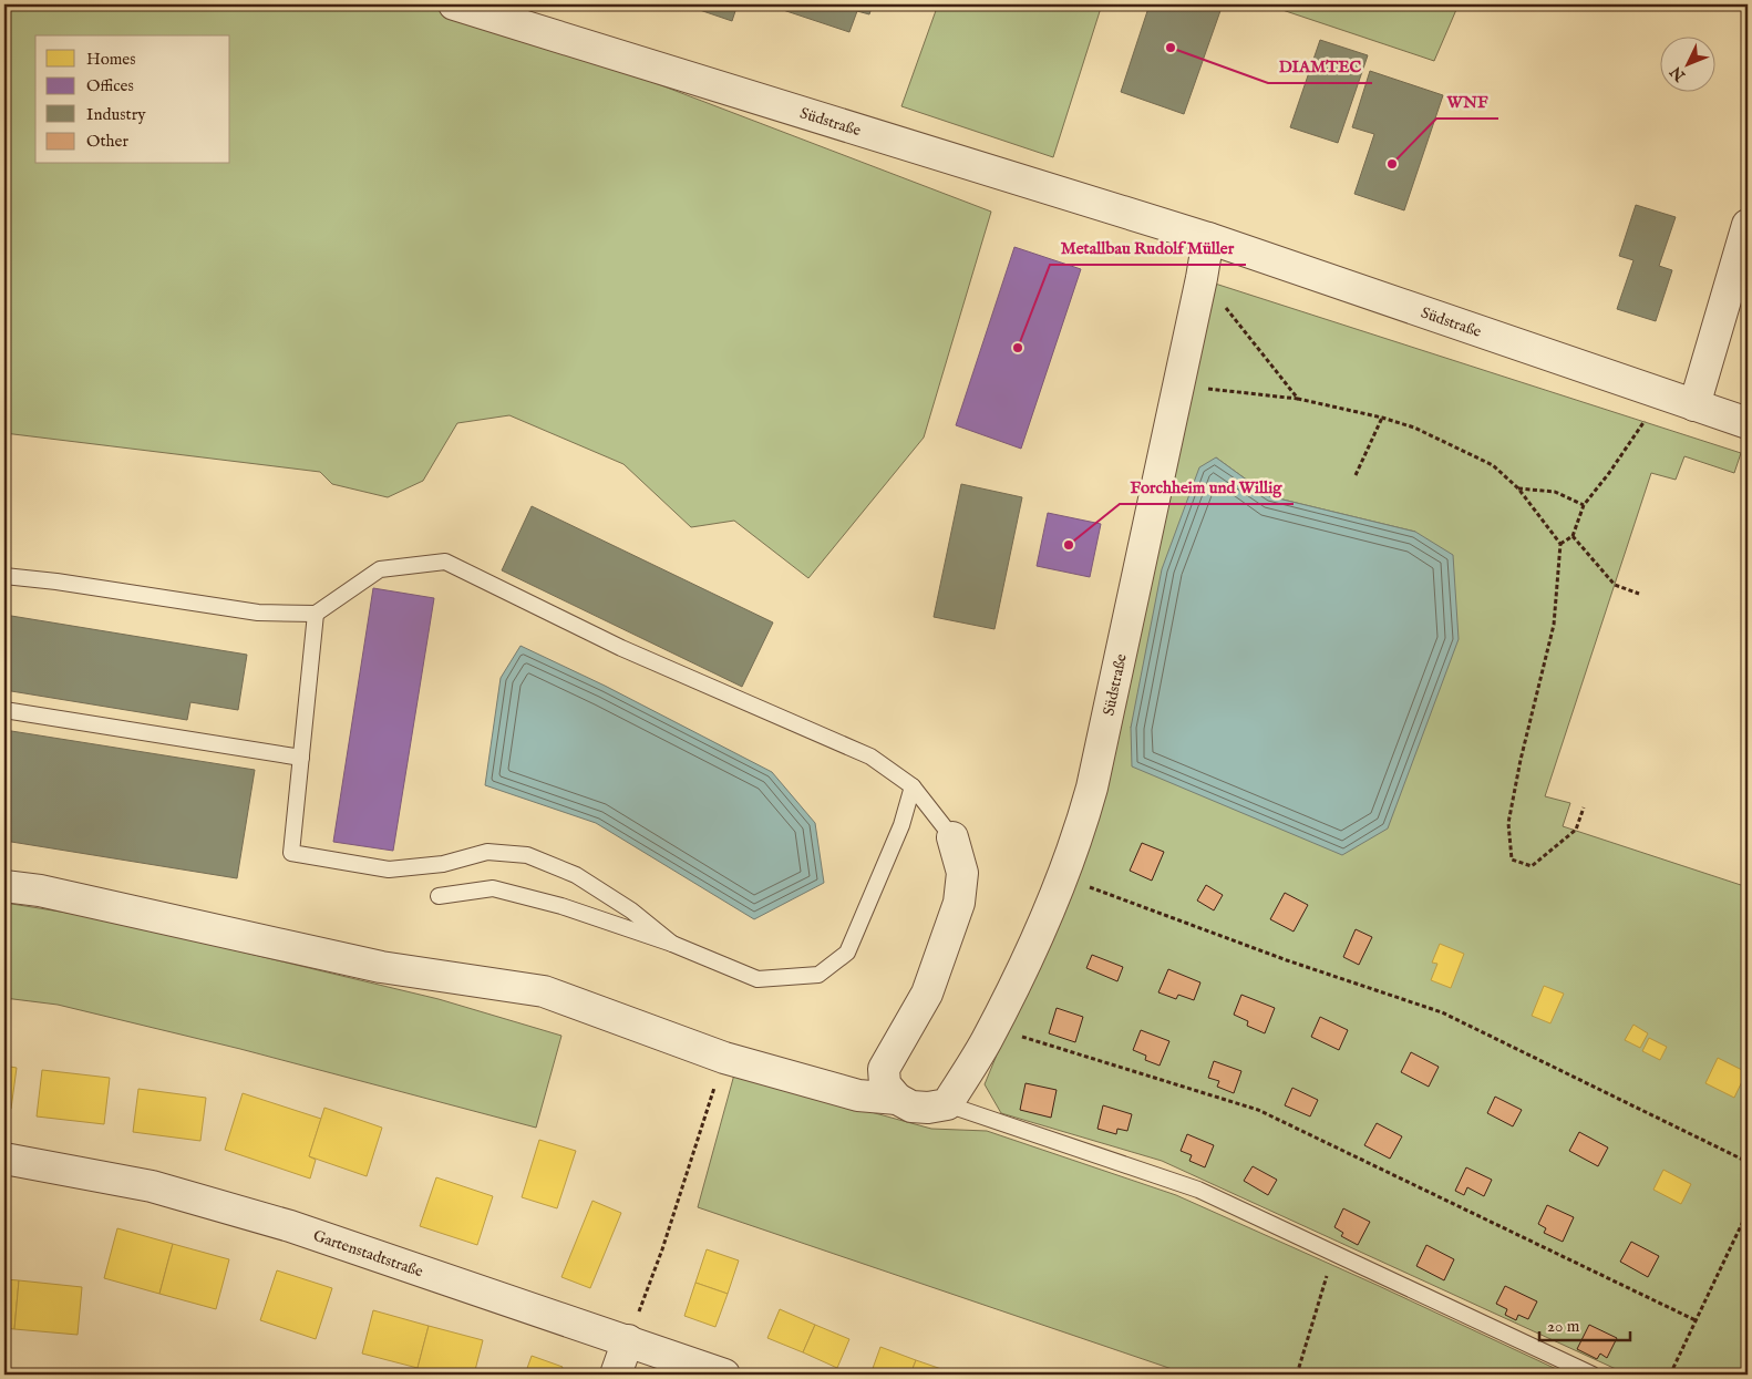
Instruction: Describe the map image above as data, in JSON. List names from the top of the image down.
{
  "streets": {
    "street": ["Südstraße", "Gartenstadtstraße"]
  },
  "places": [
    "DIAMTEC",
    "WNF",
    "Metallbau Rudolf Müller",
    "Forchheim und Willig"
  ],
  "legend": [
    "Homes",
    "Offices",
    "Industry",
    "Other"
  ],
  "scale_bar": "20 m",
  "north": "bottom left"
}
